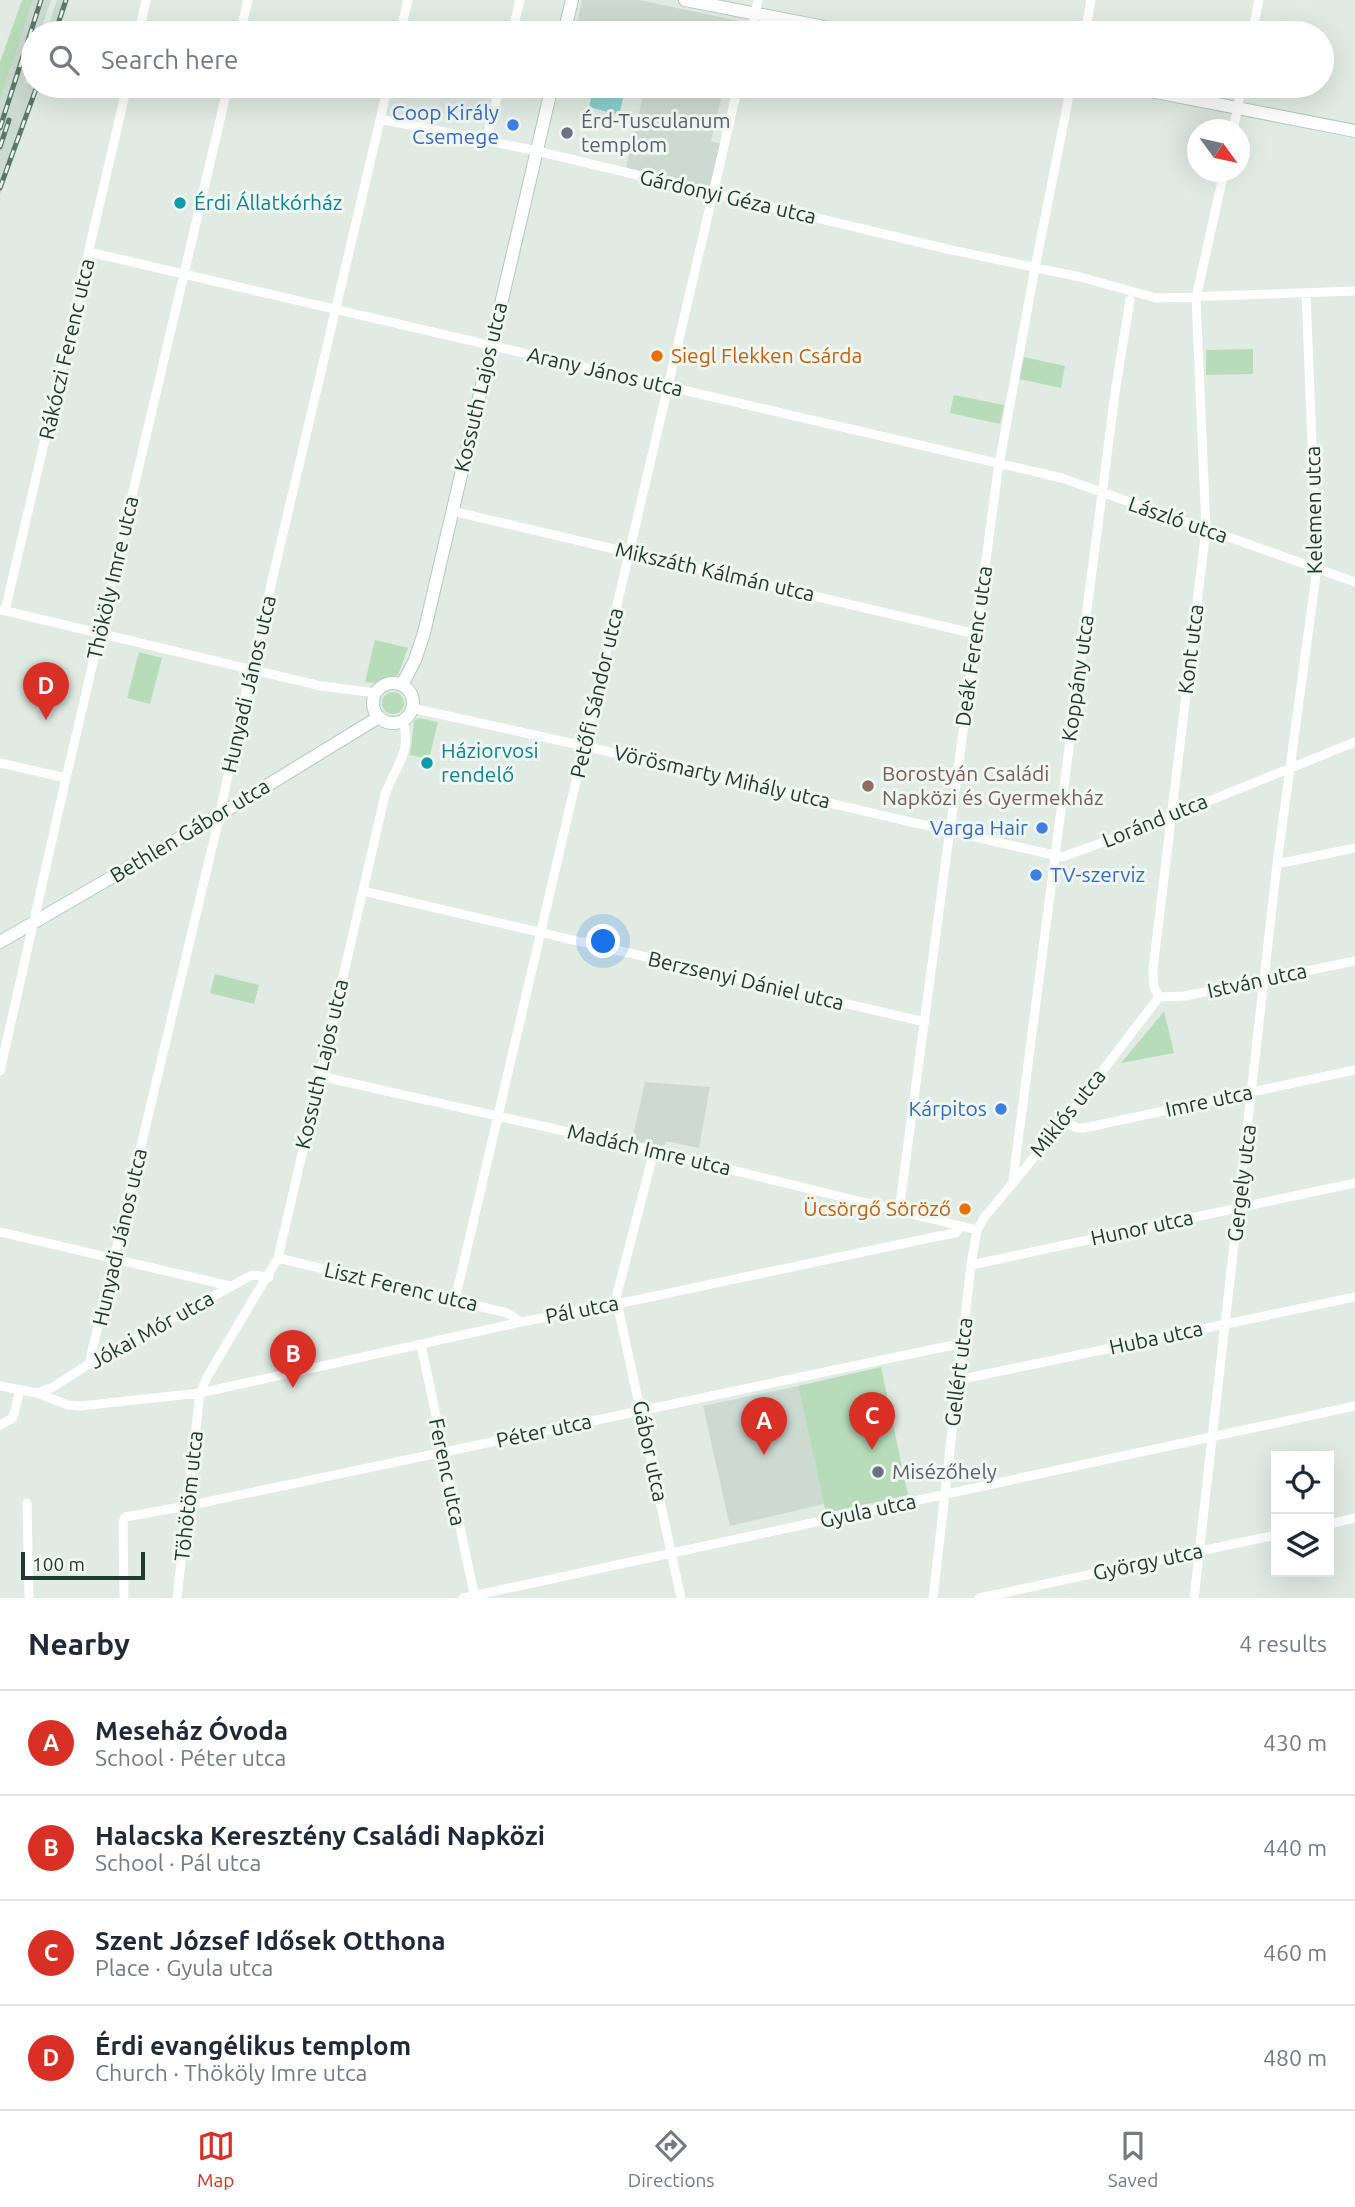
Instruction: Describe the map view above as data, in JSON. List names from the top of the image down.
{
  "streets": {
    "street": [
      "Gárdonyi Géza utca",
      "Rákóczi Ferenc utca",
      "Arany János utca",
      "Kossuth Lajos utca",
      "Kelemen utca",
      "László utca",
      "Mikszáth Kálmán utca",
      "Thököly Imre utca",
      "Deák Ferenc utca",
      "Kont utca",
      "Koppány utca",
      "Hunyadi János utca",
      "Petőfi Sándor utca",
      "Vörösmarty Mihály utca",
      "Loránd utca",
      "Bethlen Gábor utca",
      "Berzsenyi Dániel utca",
      "István utca",
      "Imre utca",
      "Miklós utca",
      "Madách Imre utca",
      "Gergely utca",
      "Hunor utca",
      "Liszt Ferenc utca",
      "Pál utca",
      "Jókai Mór utca",
      "Huba utca",
      "Gellért utca",
      "Péter utca",
      "Gábor utca",
      "Ferenc utca",
      "Töhötöm utca",
      "Gyula utca",
      "György utca"
    ]
  },
  "crossings": [
    ["Gárdonyi Géza utca", "Kossuth Lajos utca"],
    ["Gárdonyi Géza utca", "Deák Ferenc utca"],
    ["Gárdonyi Géza utca", "Hunyadi János utca"],
    ["Gárdonyi Géza utca", "Petőfi Sándor utca"],
    ["Rákóczi Ferenc utca", "Arany János utca"],
    ["Arany János utca", "Kossuth Lajos utca"],
    ["Arany János utca", "László utca"],
    ["Arany János utca", "Thököly Imre utca"],
    ["Arany János utca", "Deák Ferenc utca"],
    ["Arany János utca", "Hunyadi János utca"],
    ["Arany János utca", "Petőfi Sándor utca"],
    ["Kossuth Lajos utca", "Mikszáth Kálmán utca"],
    ["Kossuth Lajos utca", "Vörösmarty Mihály utca"],
    ["Kossuth Lajos utca", "Bethlen Gábor utca"],
    ["Kossuth Lajos utca", "Berzsenyi Dániel utca"],
    ["Kossuth Lajos utca", "Madách Imre utca"],
    ["Kossuth Lajos utca", "Liszt Ferenc utca"],
    ["Kossuth Lajos utca", "Pál utca"],
    ["Kossuth Lajos utca", "Jókai Mór utca"],
    ["Kossuth Lajos utca", "Töhötöm utca"],
    ["Kelemen utca", "László utca"],
    ["Kelemen utca", "Loránd utca"],
    ["Kelemen utca", "Gergely utca"],
    ["László utca", "Deák Ferenc utca"],
    ["László utca", "Kont utca"],
    ["László utca", "Koppány utca"],
    ["Mikszáth Kálmán utca", "Deák Ferenc utca"],
    ["Mikszáth Kálmán utca", "Petőfi Sándor utca"],
    ["Thököly Imre utca", "Bethlen Gábor utca"],
    ["Deák Ferenc utca", "Vörösmarty Mihály utca"],
    ["Deák Ferenc utca", "Loránd utca"],
    ["Deák Ferenc utca", "Berzsenyi Dániel utca"],
    ["Deák Ferenc utca", "Madách Imre utca"],
    ["Kont utca", "Loránd utca"],
    ["Kont utca", "István utca"],
    ["Kont utca", "Miklós utca"],
    ["Koppány utca", "Loránd utca"],
    ["Koppány utca", "Miklós utca"],
    ["Hunyadi János utca", "Bethlen Gábor utca"],
    ["Hunyadi János utca", "Jókai Mór utca"],
    ["Petőfi Sándor utca", "Vörösmarty Mihály utca"],
    ["Petőfi Sándor utca", "Berzsenyi Dániel utca"],
    ["Petőfi Sándor utca", "Madách Imre utca"],
    ["Petőfi Sándor utca", "Liszt Ferenc utca"],
    ["Vörösmarty Mihály utca", "Loránd utca"],
    ["Vörösmarty Mihály utca", "Bethlen Gábor utca"],
    ["Loránd utca", "Gergely utca"],
    ["István utca", "Miklós utca"],
    ["István utca", "Gergely utca"],
    ["Imre utca", "Miklós utca"],
    ["Imre utca", "Gergely utca"],
    ["Miklós utca", "Madách Imre utca"],
    ["Miklós utca", "Gellért utca"],
    ["Madách Imre utca", "Pál utca"],
    ["Madách Imre utca", "Gellért utca"],
    ["Gergely utca", "Hunor utca"],
    ["Gergely utca", "Huba utca"],
    ["Gergely utca", "Gyula utca"],
    ["Gergely utca", "György utca"],
    ["Hunor utca", "Gellért utca"],
    ["Liszt Ferenc utca", "Pál utca"],
    ["Pál utca", "Jókai Mór utca"],
    ["Pál utca", "Gábor utca"],
    ["Pál utca", "Ferenc utca"],
    ["Pál utca", "Töhötöm utca"],
    ["Huba utca", "Gellért utca"],
    ["Gellért utca", "Péter utca"],
    ["Gellért utca", "Gyula utca"],
    ["Péter utca", "Gábor utca"],
    ["Péter utca", "Ferenc utca"],
    ["Péter utca", "Töhötöm utca"],
    ["Gábor utca", "Gyula utca"],
    ["Ferenc utca", "Gyula utca"]
  ],
  "places": [
    "Coop Király Csemege",
    "Érd-Tusculanum templom",
    "Érdi Állatkórház",
    "Siegl Flekken Csárda",
    "Háziorvosi rendelő",
    "Borostyán Családi Napközi és Gyermekház",
    "Varga Hair",
    "TV-szerviz",
    "Kárpitos",
    "Ücsörgő Söröző",
    "Misézőhely"
  ],
  "scale_bar": "100 m",
  "north": "bottom right",
  "page": {
    "search": "Search here",
    "pins": [
      "D",
      "B",
      "C",
      "A"
    ],
    "scale": "100 m",
    "heading": ["Nearby", "4 results"],
    "list": [
      {
        "mark": "A",
        "name": "Meseház Óvoda",
        "note": "School · Péter utca",
        "value": "430 m"
      },
      {
        "mark": "B",
        "name": "Halacska Keresztény Családi Napközi",
        "note": "School · Pál utca",
        "value": "440 m"
      },
      {
        "mark": "C",
        "name": "Szent József Idősek Otthona",
        "note": "Place · Gyula utca",
        "value": "460 m"
      },
      {
        "mark": "D",
        "name": "Érdi evangélikus templom",
        "note": "Church · Thököly Imre utca",
        "value": "480 m"
      }
    ],
    "nav": ["Map", "Directions", "Saved"]
  }
}
